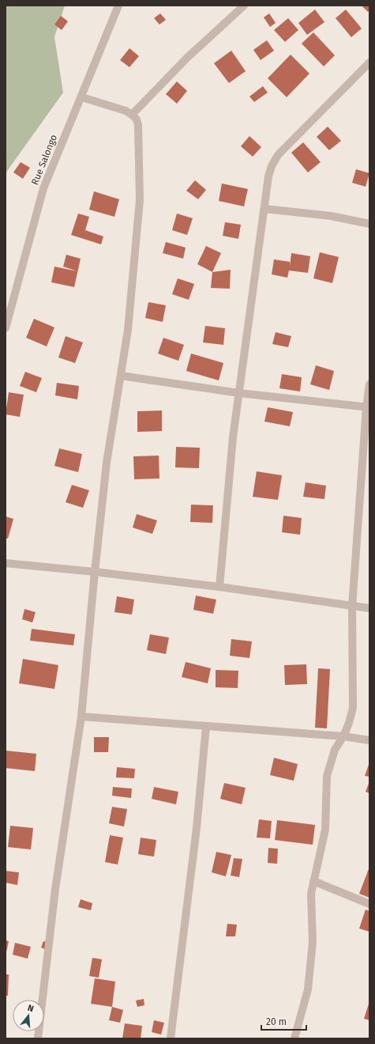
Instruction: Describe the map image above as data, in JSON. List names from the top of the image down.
{
  "streets": {
    "street": ["Rue Salongo"]
  },
  "scale_bar": "20 m",
  "north": "top"
}
